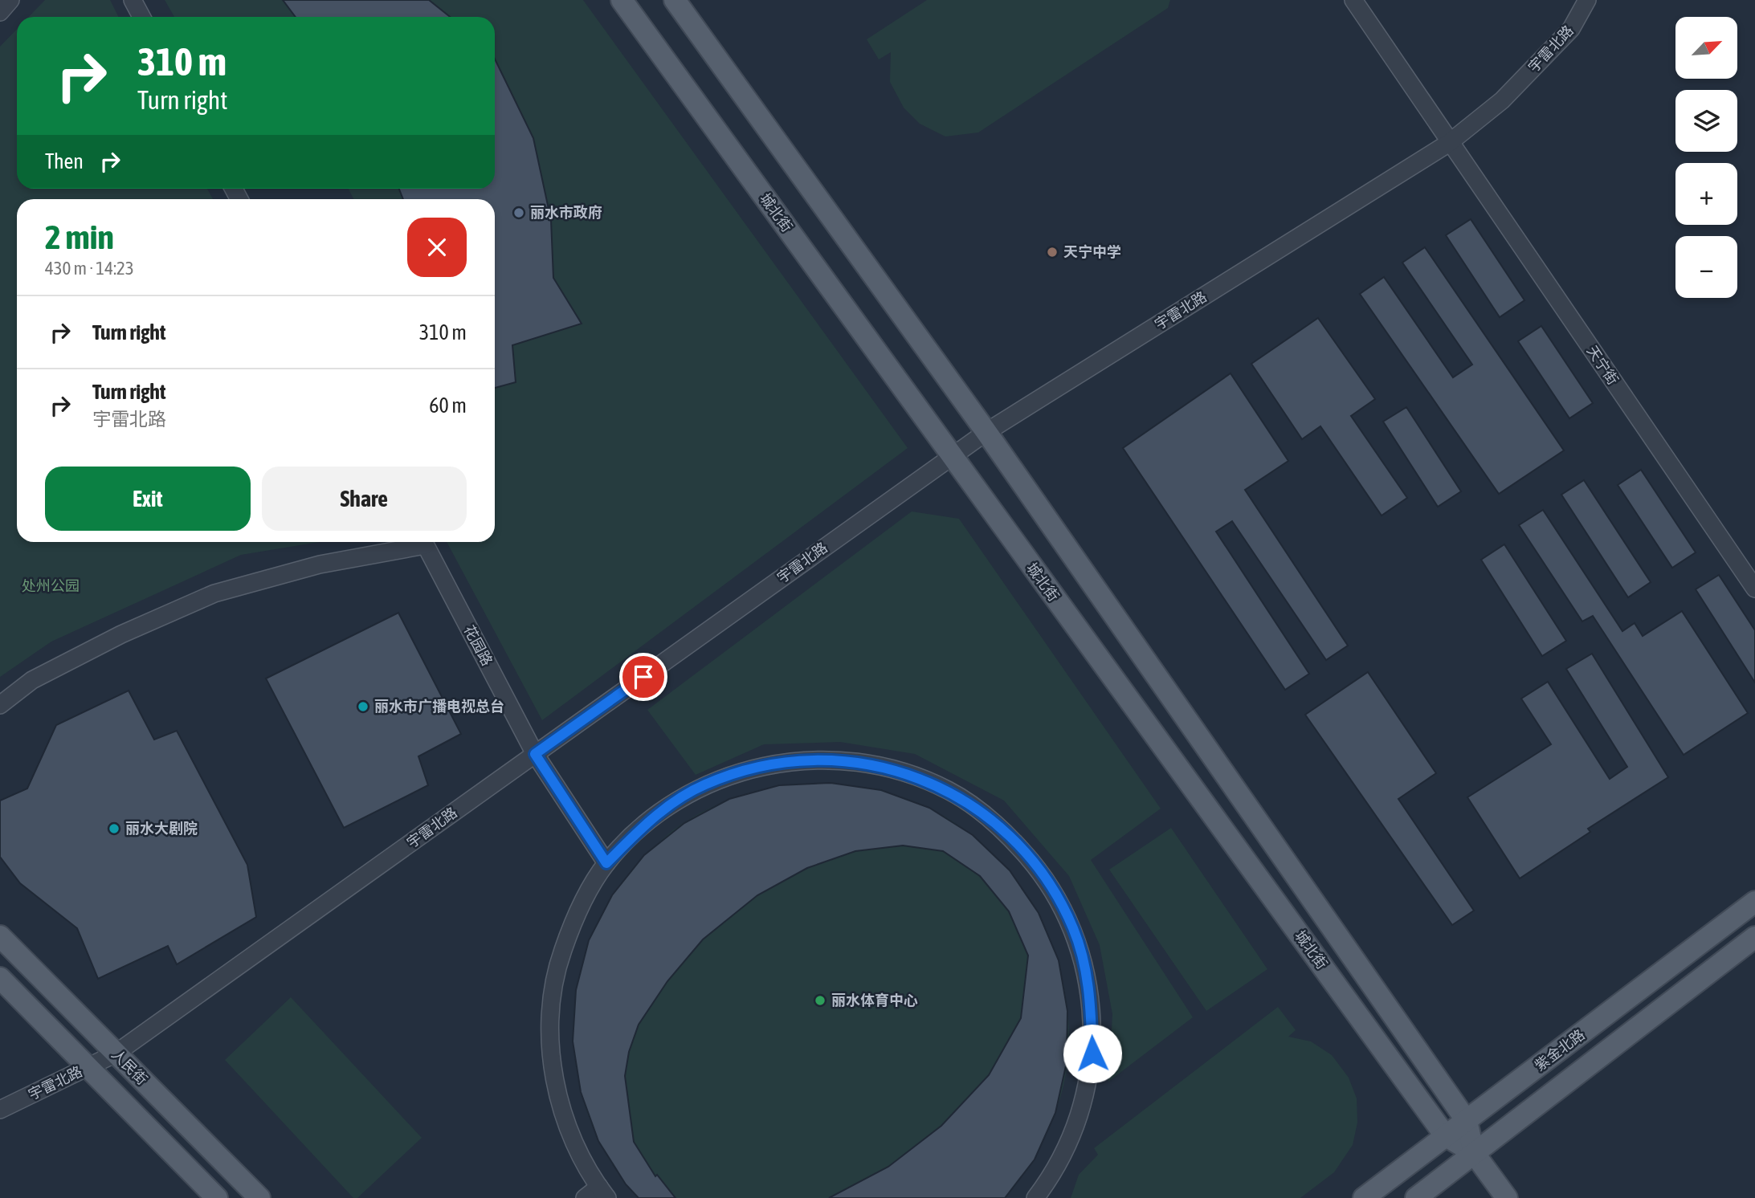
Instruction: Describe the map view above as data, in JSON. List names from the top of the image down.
{
  "streets": {
    "main road": ["城北街", "紫金北路", "人民街"],
    "street": ["宇雷北路", "天宁街", "花园路"]
  },
  "crossings": [
    ["宇雷北路", "城北街"],
    ["宇雷北路", "天宁街"],
    ["宇雷北路", "花园路"],
    ["宇雷北路", "人民街"],
    ["城北街", "紫金北路"]
  ],
  "parks": ["处州公园"],
  "places": [
    "丽水市政府",
    "天宁中学",
    "丽水市广播电视总台",
    "丽水大剧院",
    "丽水体育中心"
  ],
  "north": "top right",
  "page": {
    "map_buttons": ["+", "−"],
    "turn": ["310 m", "Turn right"],
    "then": "Then",
    "heading": ["2 min", "430 m · 14:23"],
    "list": [
      {
        "name": "Turn right",
        "value": "310 m"
      },
      {
        "name": "Turn right",
        "note": "宇雷北路",
        "value": "60 m"
      }
    ],
    "buttons": ["Exit", "Share"]
  }
}
